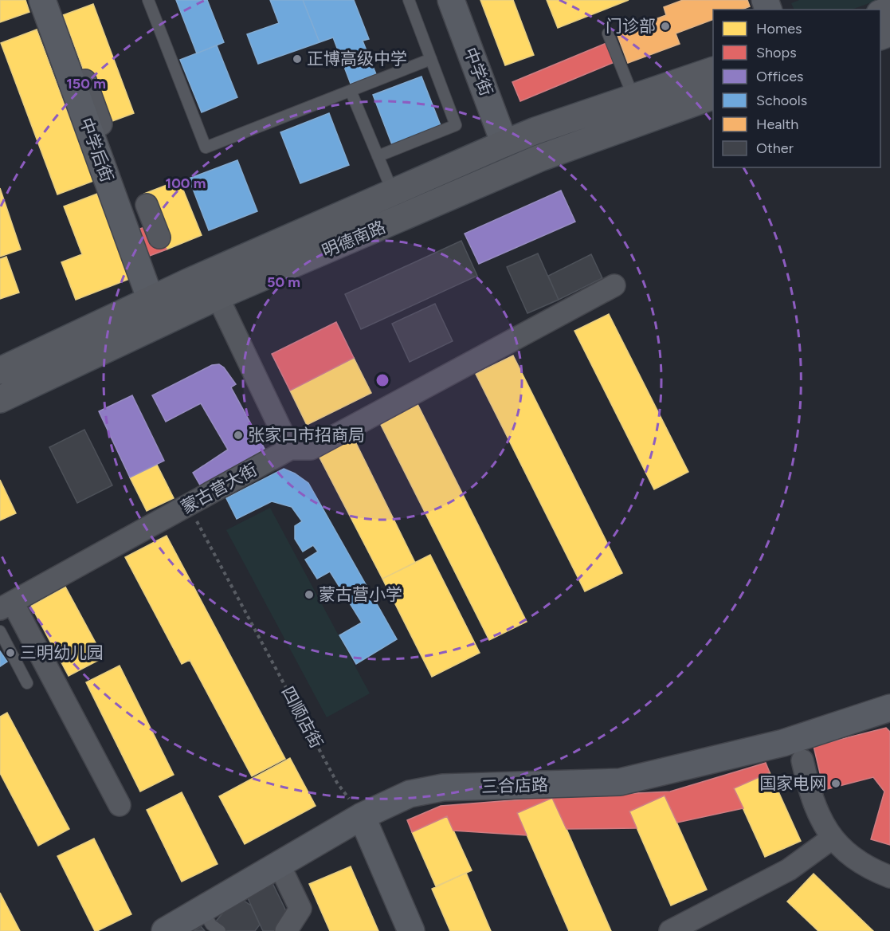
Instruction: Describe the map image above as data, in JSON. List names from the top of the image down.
{
  "streets": {
    "main road": ["明德南路"],
    "street": [
      "中学街",
      "中学后街",
      "蒙古营大街",
      "三合店路"
    ],
    "path": ["四顺店街"]
  },
  "crossings": [
    ["中学街", "明德南路"],
    ["中学后街", "明德南路"],
    ["蒙古营大街", "四顺店街"],
    ["四顺店街", "三合店路"]
  ],
  "places": [
    "门诊部",
    "正博高级中学",
    "张家口市招商局",
    "蒙古营小学",
    "三明幼儿园",
    "国家电网"
  ],
  "legend": [
    "Homes",
    "Shops",
    "Offices",
    "Schools",
    "Health",
    "Other"
  ],
  "rings": ["150 m", "100 m", "50 m"]
}
